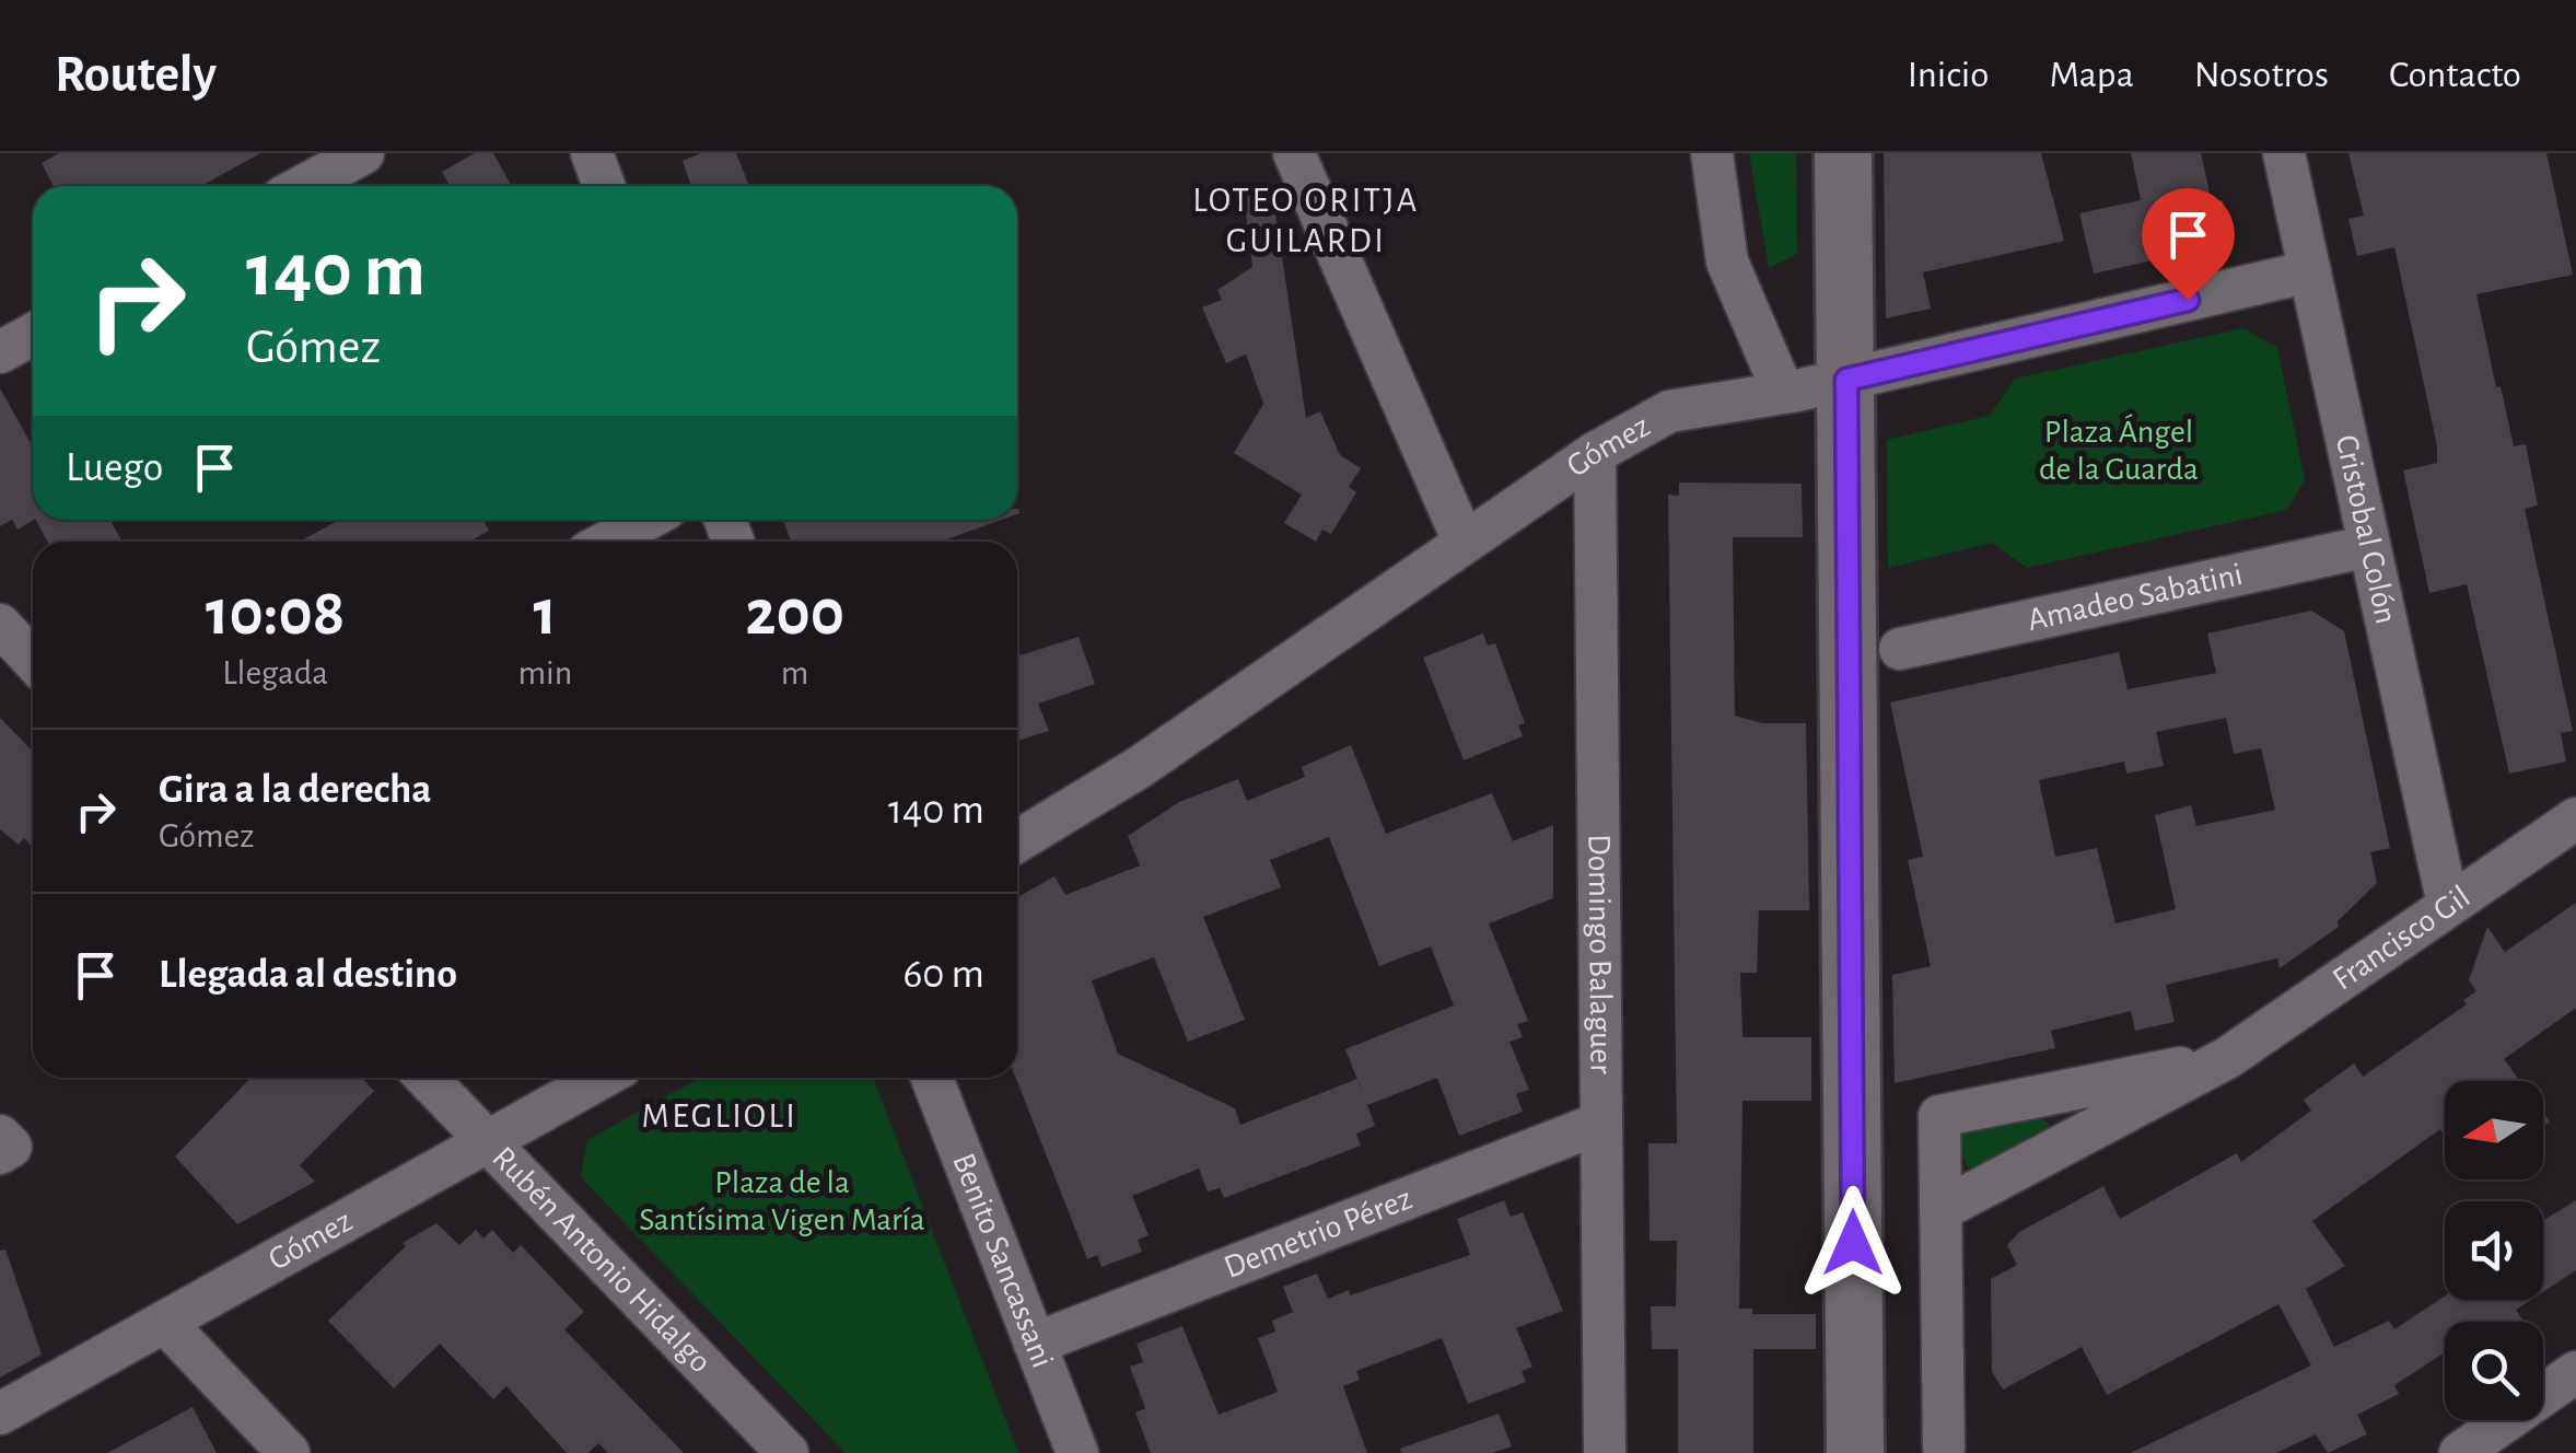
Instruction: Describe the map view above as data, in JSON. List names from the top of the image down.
{
  "streets": {
    "street": [
      "Gómez",
      "Cristobal Colón",
      "Amadeo Sabatini",
      "Francisco Gil",
      "Domingo Balaguer",
      "Demetrio Pérez",
      "Benito Sancassani",
      "Rubén Antonio Hidalgo"
    ]
  },
  "crossings": [
    ["Gómez", "Cristobal Colón"],
    ["Gómez", "Domingo Balaguer"],
    ["Gómez", "Rubén Antonio Hidalgo"],
    ["Cristobal Colón", "Amadeo Sabatini"],
    ["Cristobal Colón", "Francisco Gil"],
    ["Domingo Balaguer", "Demetrio Pérez"],
    ["Demetrio Pérez", "Benito Sancassani"]
  ],
  "districts": ["LOTEO ORITJA GUILARDI", "MEGLIOLI"],
  "parks": ["Plaza Ángel de la Guarda", "Plaza de la Santísima Vigen María"],
  "north": "left",
  "page": {
    "header": "Routely",
    "nav": [
      "Inicio",
      "Mapa",
      "Nosotros",
      "Contacto"
    ],
    "turn": ["140 m", "Gómez"],
    "then": "Luego",
    "eta": [
      "10:08",
      "Llegada",
      "1",
      "min",
      "200",
      "m"
    ],
    "list": [
      {
        "name": "Gira a la derecha",
        "note": "Gómez",
        "value": "140 m"
      },
      {
        "name": "Llegada al destino",
        "value": "60 m"
      }
    ]
  }
}
